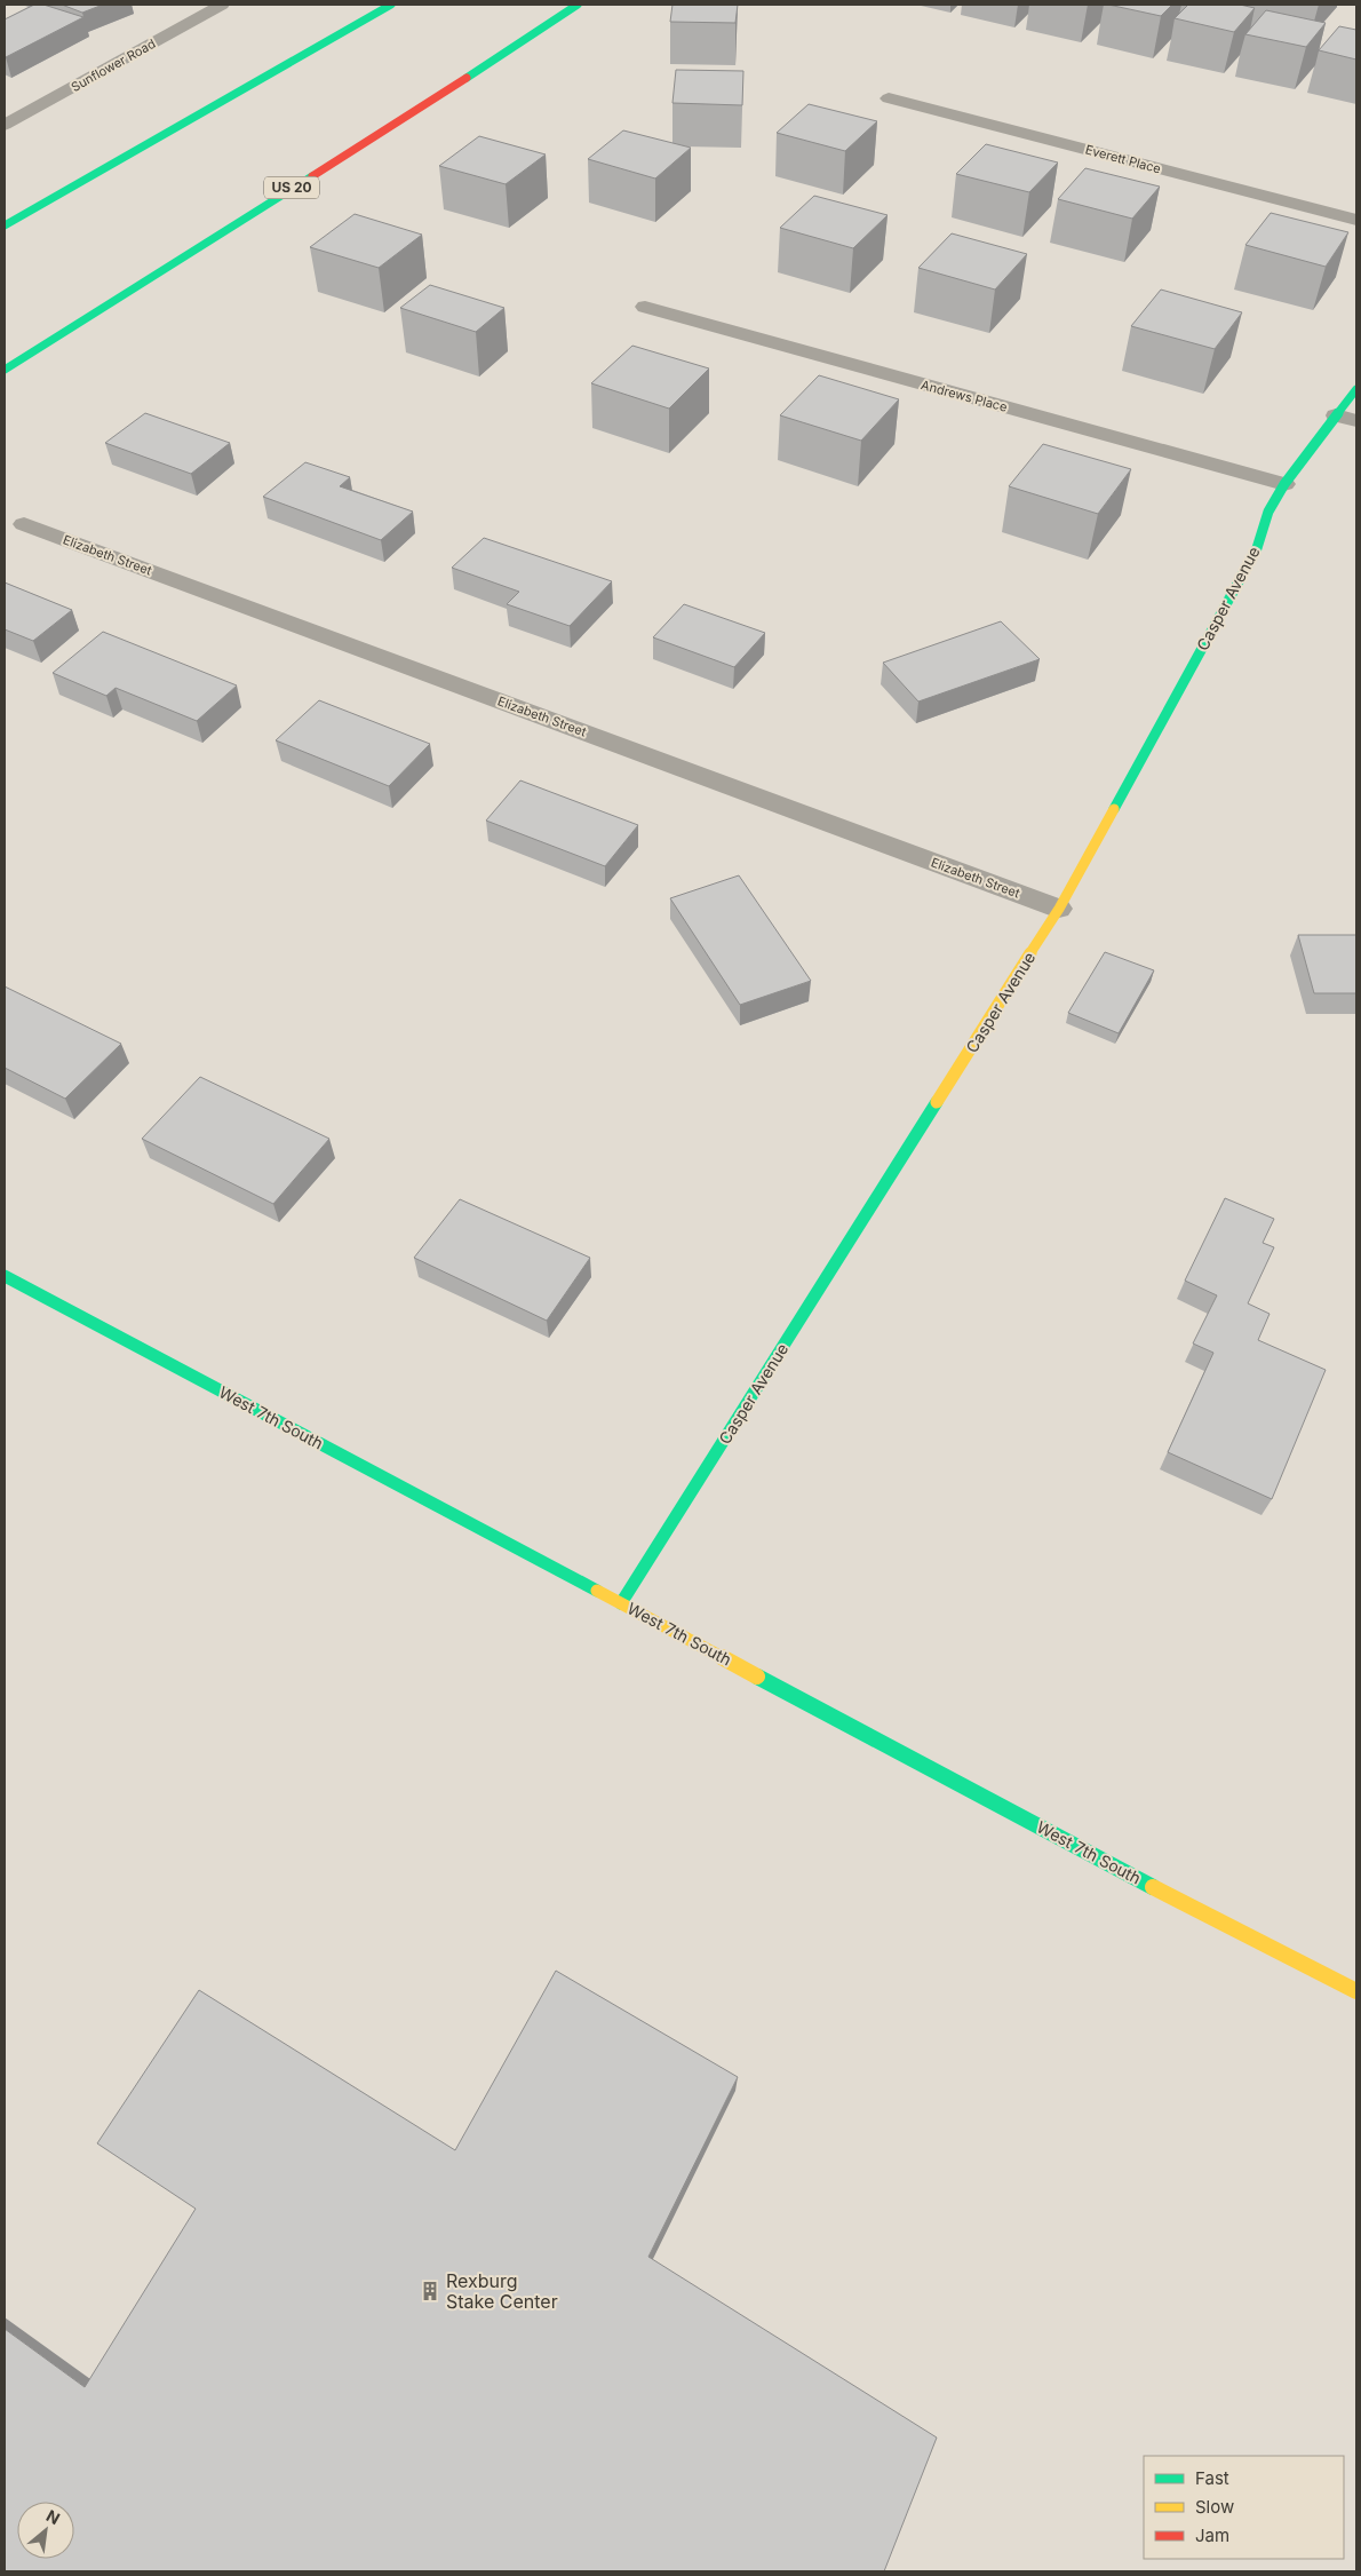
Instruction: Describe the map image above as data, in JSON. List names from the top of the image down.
{
  "streets": {
    "main road": ["US 20", "Casper Avenue", "West 7th South"],
    "street": [
      "Sunflower Road",
      "Everett Place",
      "Andrews Place",
      "Elizabeth Street"
    ]
  },
  "crossings": [
    ["Andrews Place", "Casper Avenue"],
    ["Elizabeth Street", "Casper Avenue"],
    ["Casper Avenue", "West 7th South"]
  ],
  "places": {
    "building": ["Rexburg Stake Center"]
  },
  "legend": ["Fast", "Slow", "Jam"],
  "north": "top right"
}
